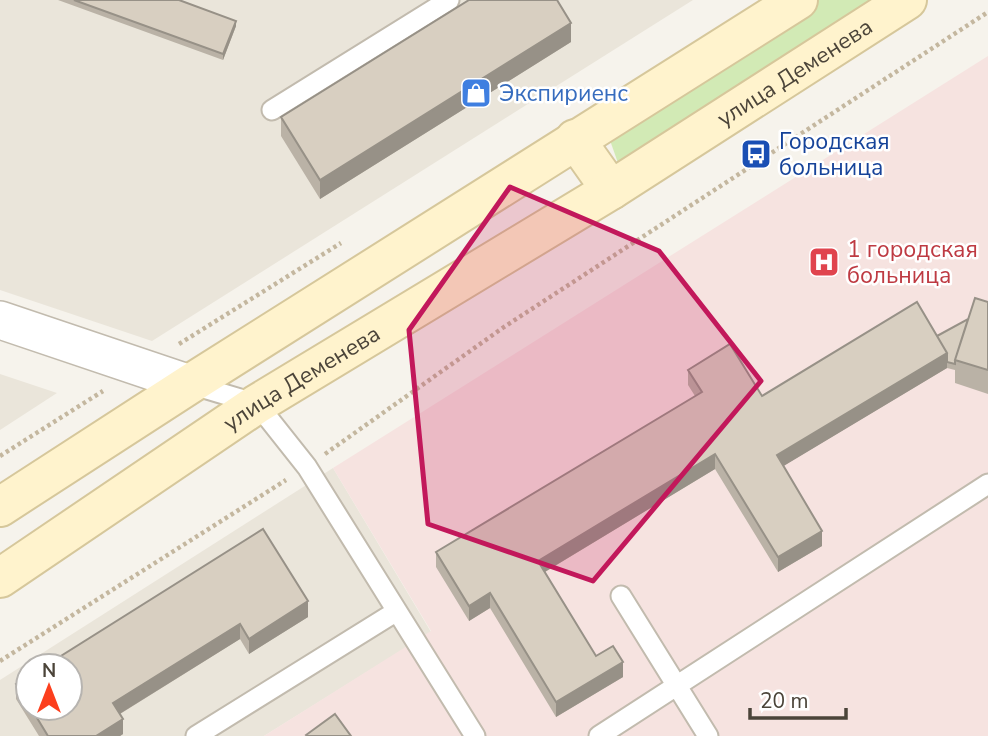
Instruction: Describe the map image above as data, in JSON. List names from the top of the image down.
{
  "streets": {
    "main road": ["улица Деменева"]
  },
  "places": {
    "shop": ["Экспириенс"],
    "bus stop": ["Городская больница"],
    "hospital": ["1 городская больница"]
  },
  "scale_bar": "20 m",
  "north": "top"
}
